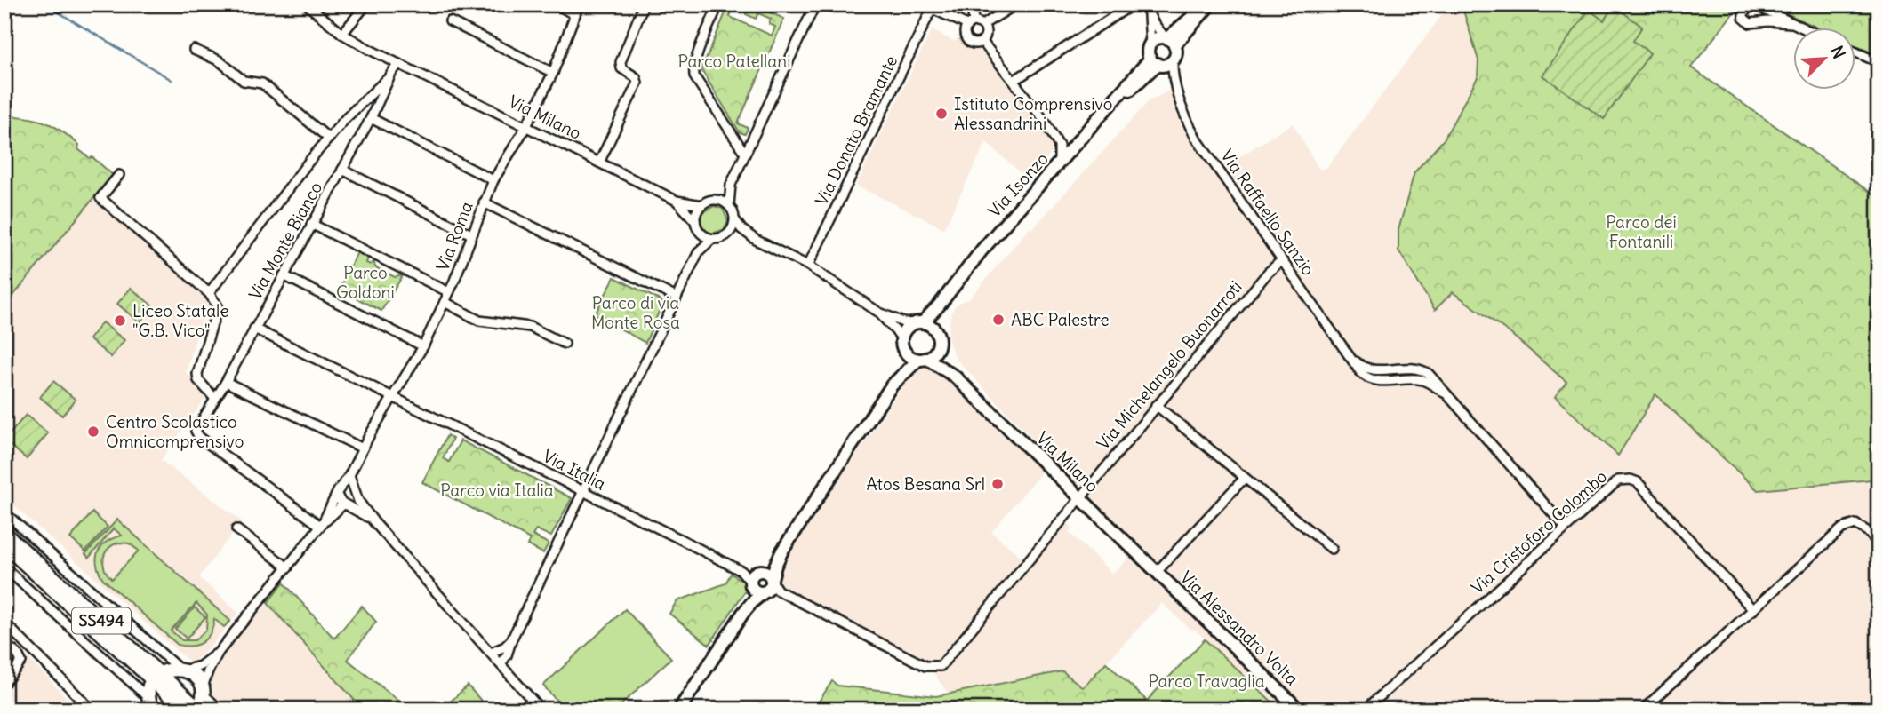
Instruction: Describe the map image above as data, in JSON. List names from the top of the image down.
{
  "streets": {
    "main road": ["SS494"],
    "street": [
      "Via Milano",
      "Via Donato Bramante",
      "Via Isonzo",
      "Via Raffaello Sanzio",
      "Via Roma",
      "Via Monte Bianco",
      "Via Michelangelo Buonarroti",
      "Via Italia",
      "Via Cristoforo Colombo",
      "Via Alessandro Volta"
    ]
  },
  "crossings": [
    ["Via Milano", "Via Isonzo"],
    ["Via Milano", "Via Roma"],
    ["Via Milano", "Via Monte Bianco"],
    ["Via Milano", "Via Michelangelo Buonarroti"],
    ["Via Milano", "Via Alessandro Volta"],
    ["Via Isonzo", "Via Raffaello Sanzio"],
    ["Via Raffaello Sanzio", "Via Michelangelo Buonarroti"],
    ["Via Raffaello Sanzio", "Via Cristoforo Colombo"],
    ["Via Roma", "Via Italia"],
    ["Via Monte Bianco", "Via Italia"]
  ],
  "parks": [
    "Parco Patellani",
    "Parco dei Fontanili",
    "Parco Goldoni",
    "Parco di via Monte Rosa",
    "Parco via Italia",
    "Parco Travaglia"
  ],
  "places": [
    "Istituto Comprensivo Alessandrini",
    "ABC Palestre",
    "Liceo Statale \"G.B. Vico\"",
    "Centro Scolastico Omnicomprensivo",
    "Atos Besana Srl"
  ],
  "north": "top right"
}
